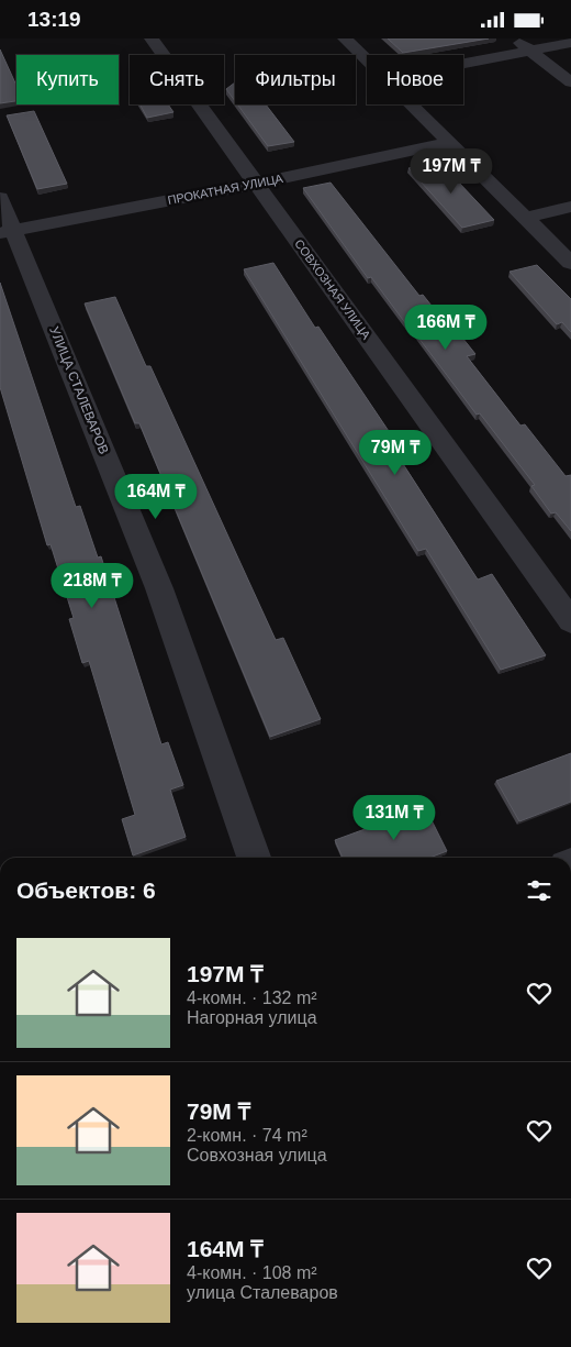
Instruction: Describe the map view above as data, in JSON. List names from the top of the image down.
{
  "streets": {
    "street": ["ПРОКАТНАЯ УЛИЦА", "СОВХОЗНАЯ УЛИЦА", "УЛИЦА СТАЛЕВАРОВ"]
  },
  "crossings": [
    ["ПРОКАТНАЯ УЛИЦА", "СОВХОЗНАЯ УЛИЦА"],
    ["ПРОКАТНАЯ УЛИЦА", "УЛИЦА СТАЛЕВАРОВ"]
  ],
  "page": {
    "status": "13:19",
    "chip": [
      "Купить",
      "Снять",
      "Фильтры",
      "Новое"
    ],
    "price": [
      "197M ₸",
      "166M ₸",
      "79M ₸",
      "164M ₸",
      "218M ₸",
      "131M ₸"
    ],
    "heading": "Объектов: 6",
    "list": [
      {
        "name": "197M ₸",
        "note": "4-комн. · 132 m² · Нагорная улица"
      },
      {
        "name": "79M ₸",
        "note": "2-комн. · 74 m² · Совхозная улица"
      },
      {
        "name": "164M ₸",
        "note": "4-комн. · 108 m² · улица Сталеваров"
      }
    ]
  }
}
